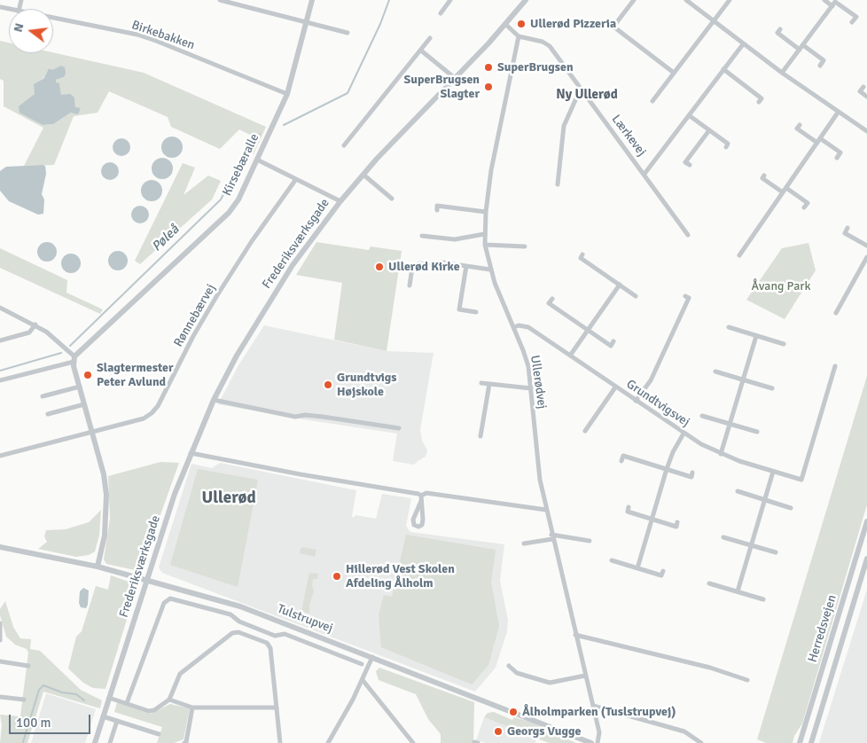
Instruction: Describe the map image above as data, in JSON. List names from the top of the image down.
{
  "streets": {
    "street": [
      "Birkebakken",
      "Lærkevej",
      "Kirsebæralle",
      "Frederiksværksgade",
      "Rønnebærvej",
      "Ullerødvej",
      "Grundtvigsvej",
      "Tulstrupvej",
      "Herredsvejen"
    ]
  },
  "crossings": [
    ["Birkebakken", "Kirsebæralle"],
    ["Lærkevej", "Frederiksværksgade"],
    ["Lærkevej", "Ullerødvej"],
    ["Frederiksværksgade", "Tulstrupvej"],
    ["Ullerødvej", "Grundtvigsvej"]
  ],
  "districts": ["Ny Ullerød", "Ullerød"],
  "water": ["Pøleå"],
  "parks": ["Åvang Park"],
  "places": [
    "Ullerød Pizzeria",
    "SuperBrugsen",
    "SuperBrugsen Slagter",
    "Ullerød Kirke",
    "Slagtermester Peter Avlund",
    "Grundtvigs Højskole",
    "Hillerød Vest Skolen Afdeling Ålholm",
    "Ålholmparken (Tuslstrupvej)",
    "Georgs Vugge"
  ],
  "scale_bar": "100 m",
  "north": "left"
}
